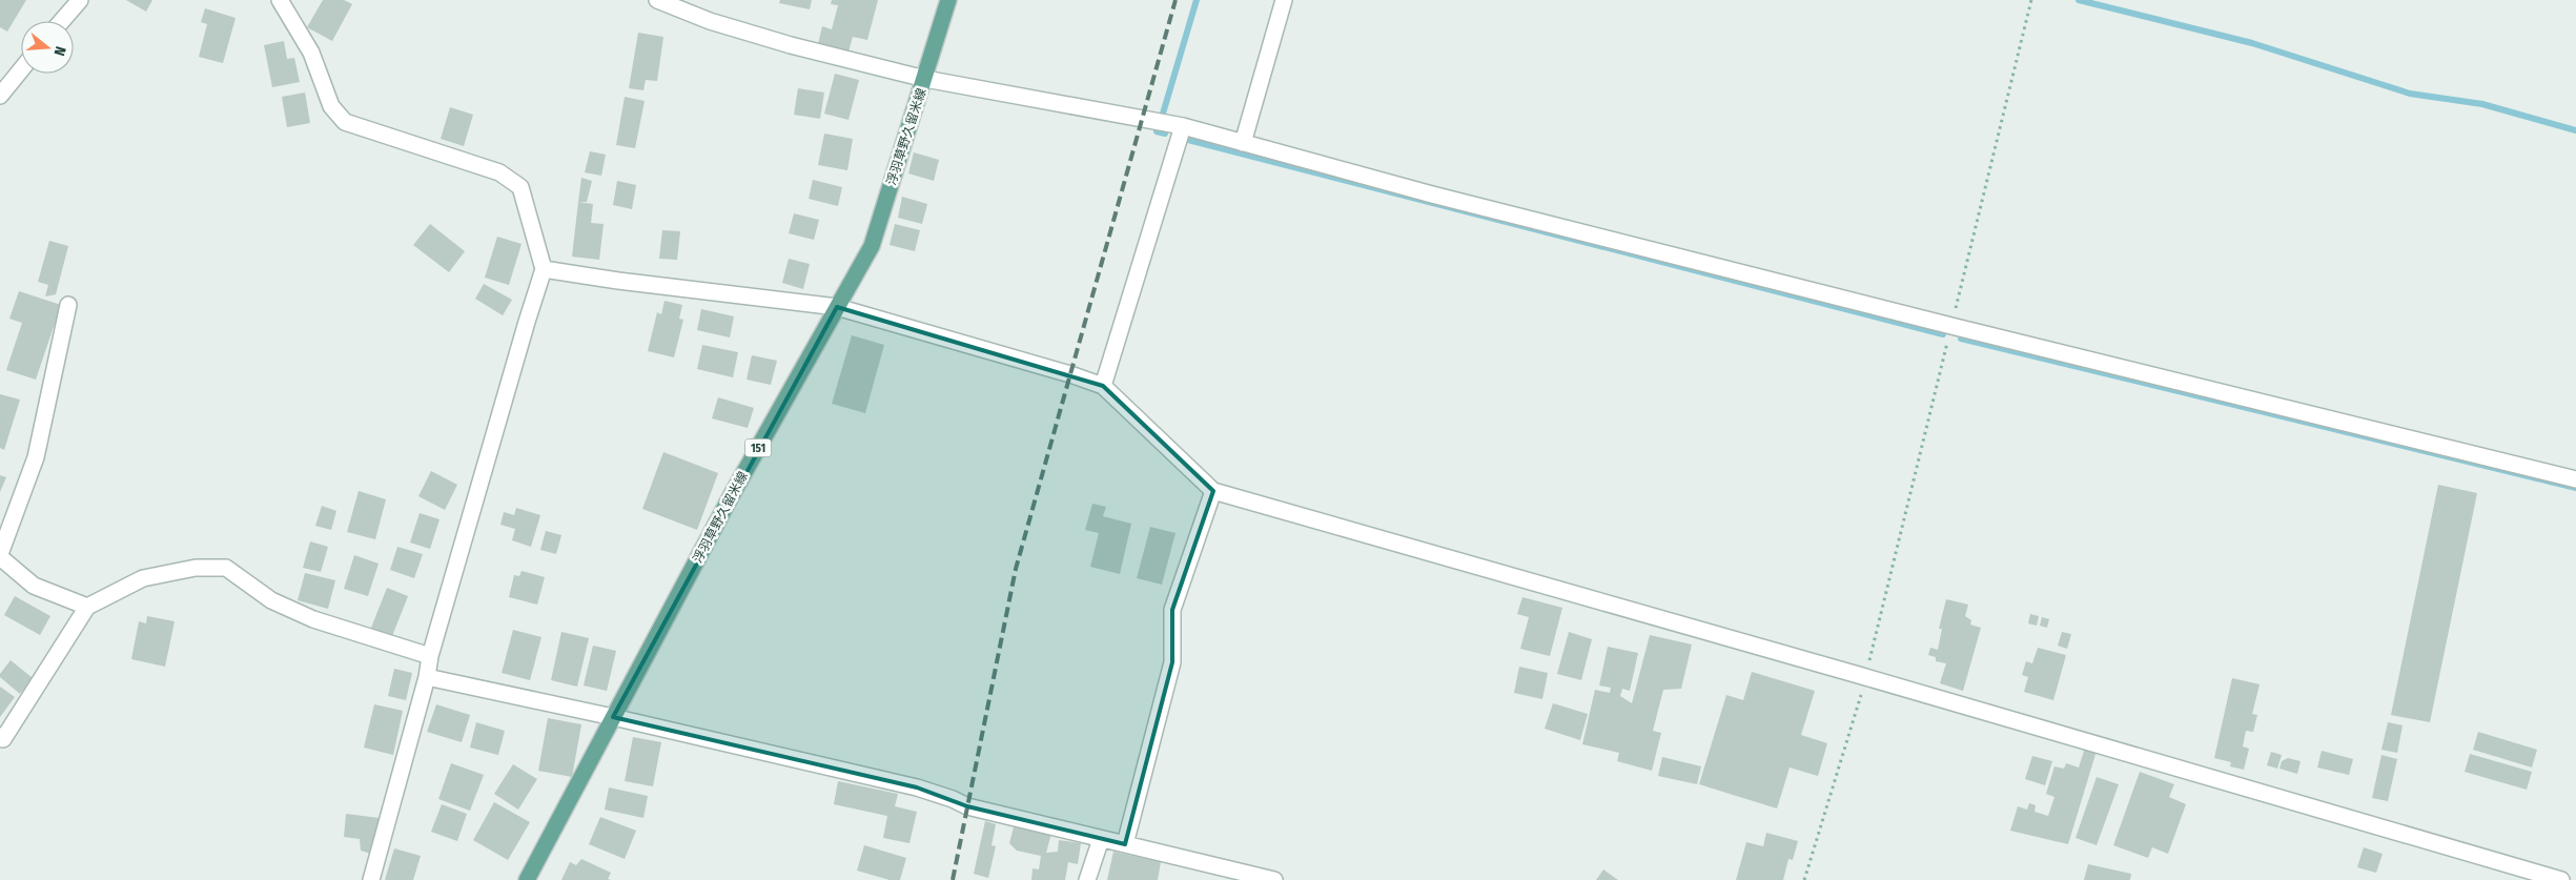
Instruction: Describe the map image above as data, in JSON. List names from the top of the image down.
{
  "streets": {
    "main road": ["浮羽草野久留米線", "151"]
  },
  "north": "right"
}
